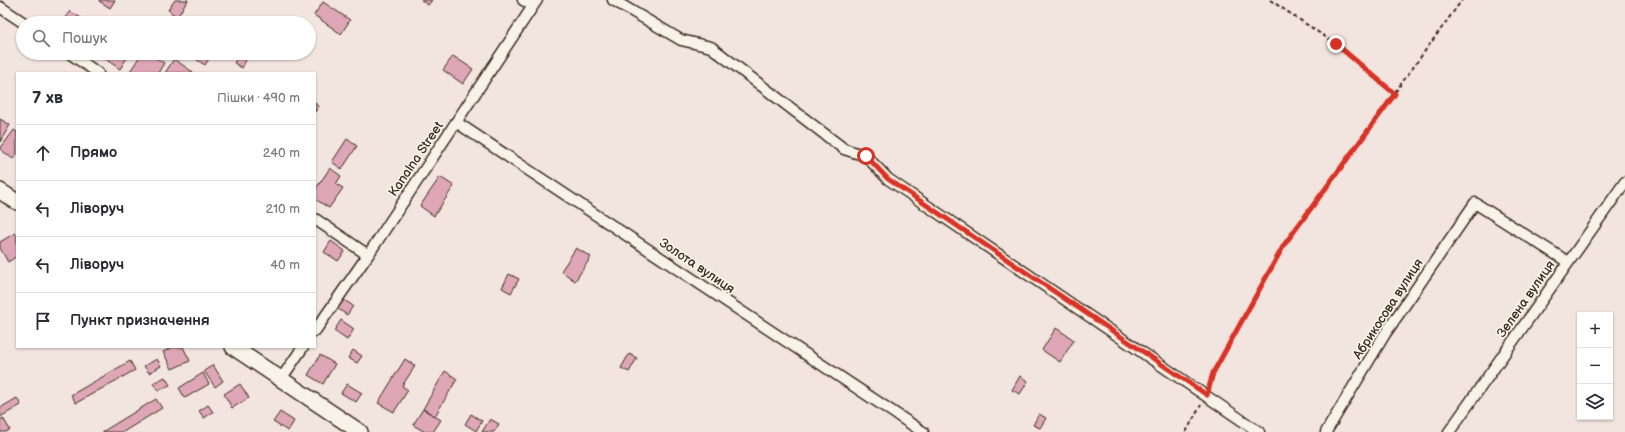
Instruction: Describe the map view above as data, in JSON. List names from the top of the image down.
{
  "streets": {
    "street": [
      "Kanalna Street",
      "Золота вулиця",
      "Зелена вулиця",
      "Абрикосова вулиця"
    ]
  },
  "crossings": [
    ["Kanalna Street", "Золота вулиця"],
    ["Зелена вулиця", "Абрикосова вулиця"]
  ],
  "page": {
    "search": "Пошук",
    "heading": ["7 хв", "Пішки · 490 m"],
    "list": [
      ["Прямо", "240 m"],
      ["Ліворуч", "210 m"],
      ["Ліворуч", "40 m"],
      "Пункт призначення"
    ],
    "map_buttons": ["+", "−"]
  }
}
